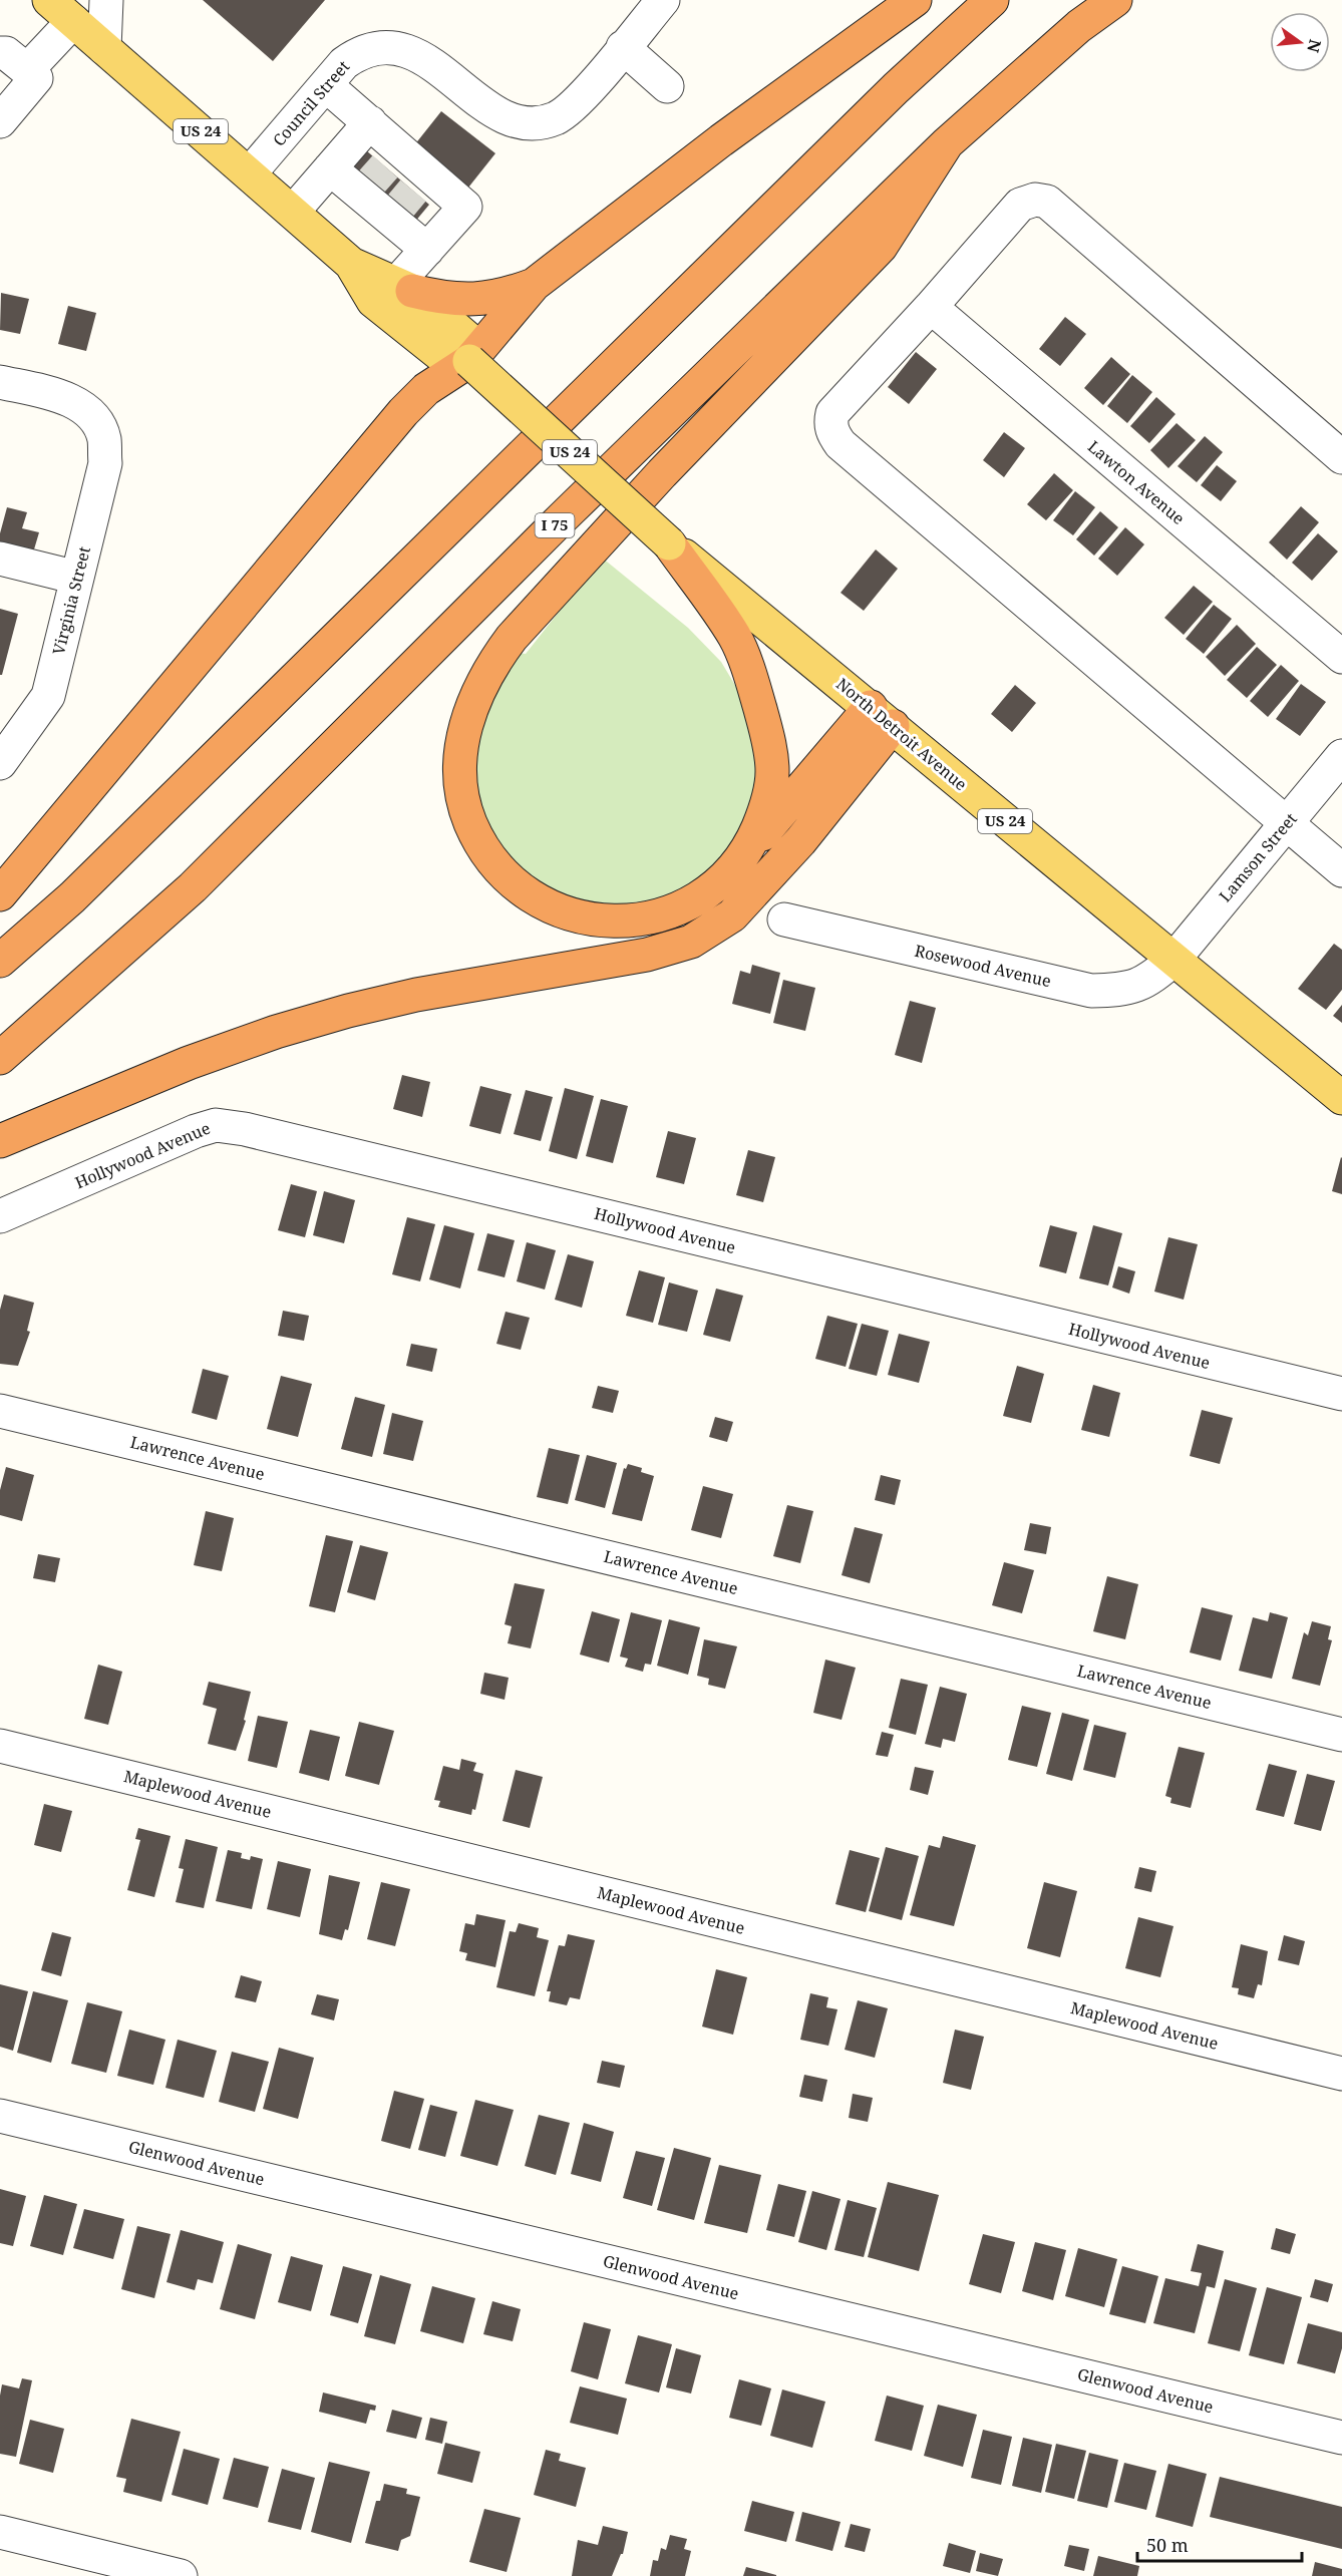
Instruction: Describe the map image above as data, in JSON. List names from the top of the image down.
{
  "streets": {
    "highway": ["I 75"],
    "main road": ["US 24", "North Detroit Avenue"],
    "street": [
      "Council Street",
      "Lawton Avenue",
      "Virginia Street",
      "Lamson Street",
      "Rosewood Avenue",
      "Hollywood Avenue",
      "Lawrence Avenue",
      "Maplewood Avenue",
      "Glenwood Avenue"
    ]
  },
  "crossings": [
    ["Council Street", "US 24"],
    ["US 24", "North Detroit Avenue"],
    ["North Detroit Avenue", "Lamson Street"],
    ["North Detroit Avenue", "Rosewood Avenue"],
    ["Lamson Street", "Rosewood Avenue"]
  ],
  "scale_bar": "50 m",
  "north": "right"
}
